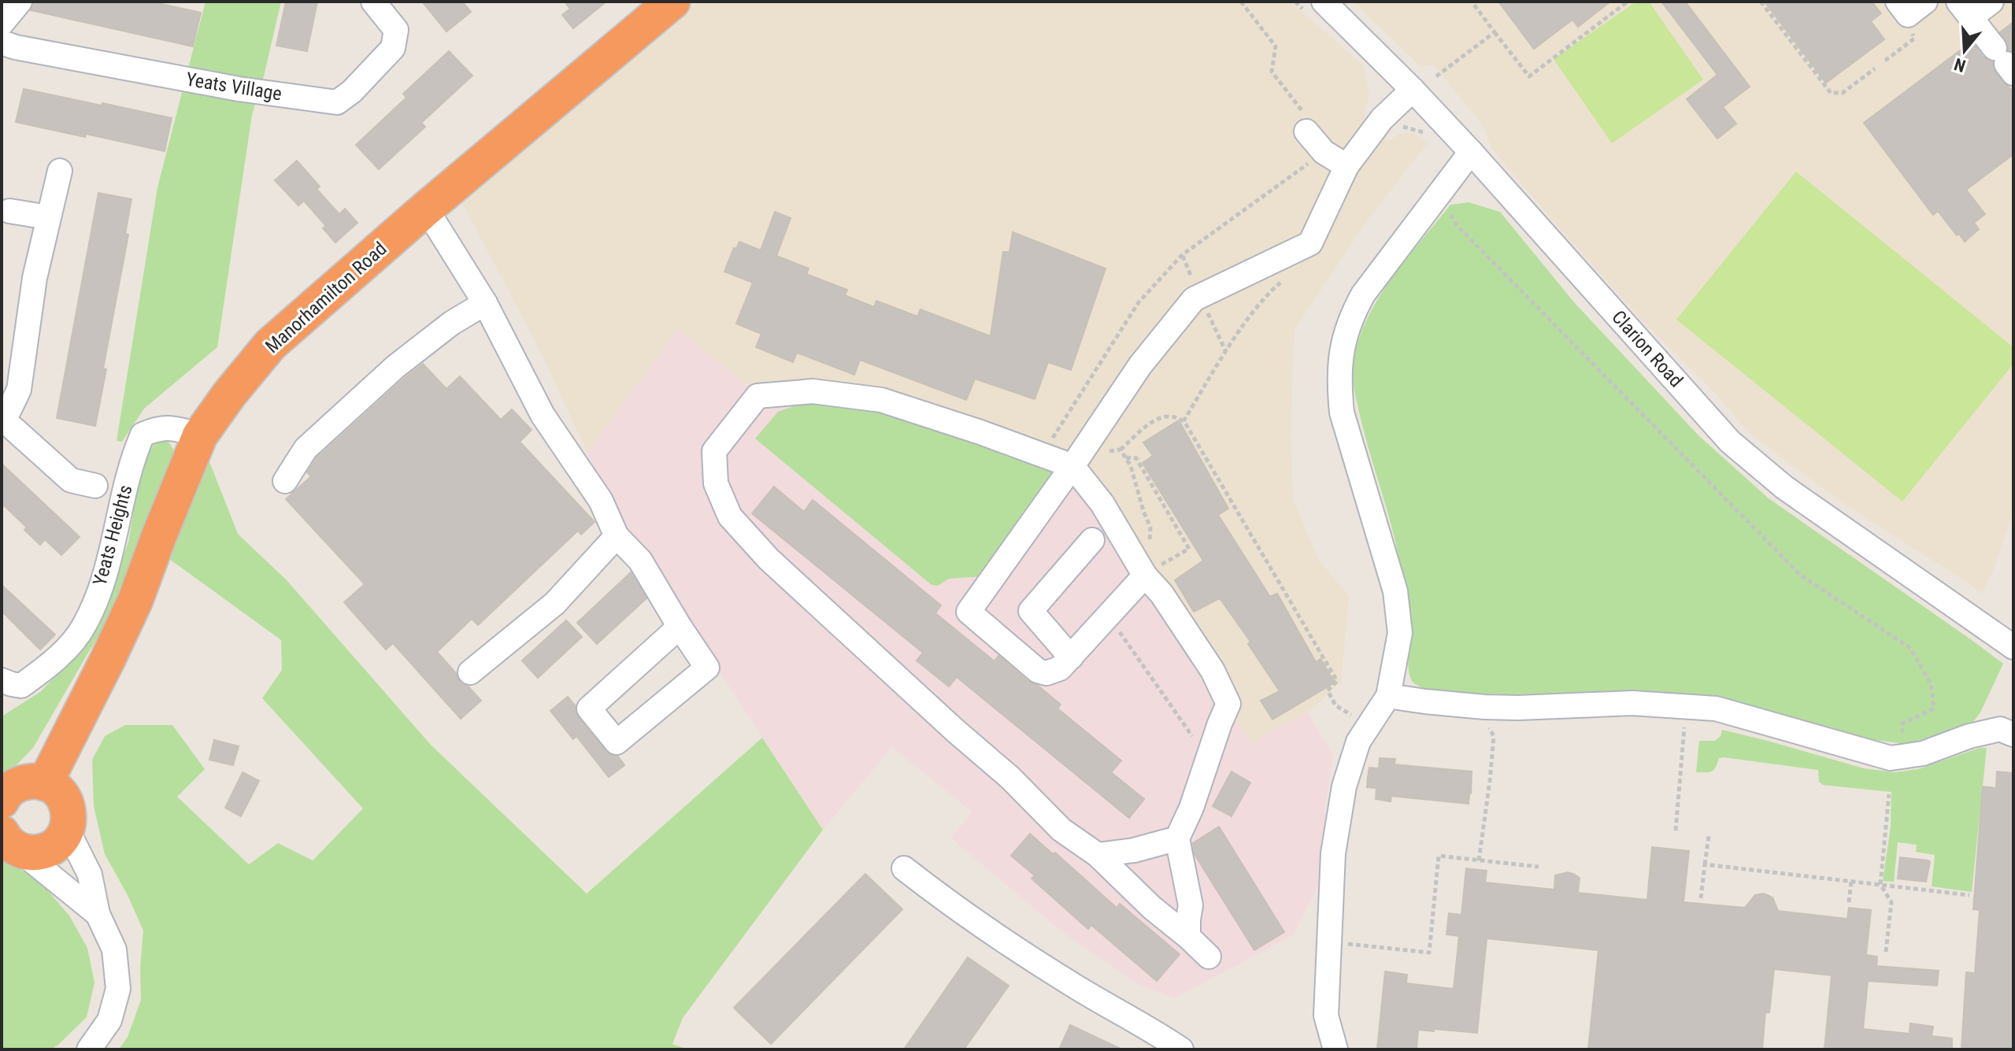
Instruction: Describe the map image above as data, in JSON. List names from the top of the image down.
{
  "streets": {
    "highway": ["Manorhamilton Road"],
    "street": ["Yeats Village", "Clarion Road", "Yeats Heights"]
  },
  "crossings": [
    ["Manorhamilton Road", "Yeats Heights"]
  ],
  "north": "bottom"
}
